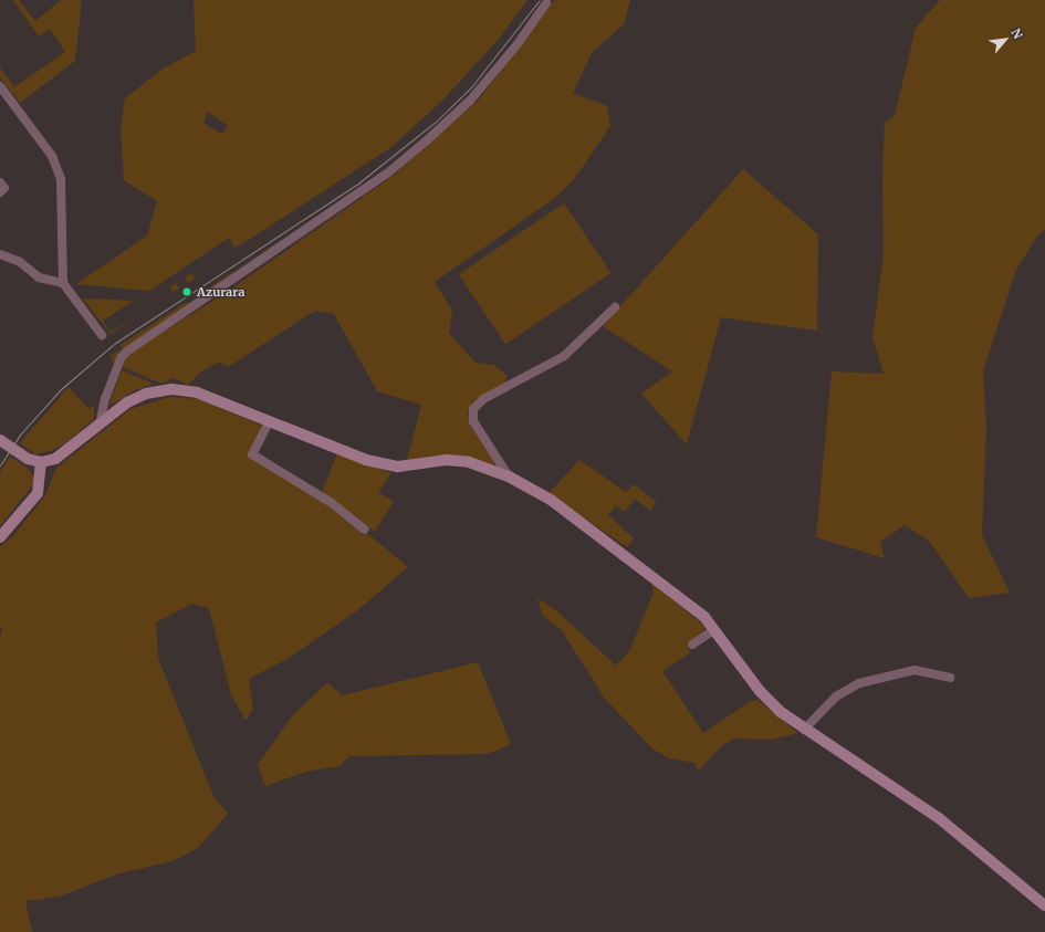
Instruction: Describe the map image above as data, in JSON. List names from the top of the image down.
{
  "places": ["Azurara"],
  "north": "top right"
}
